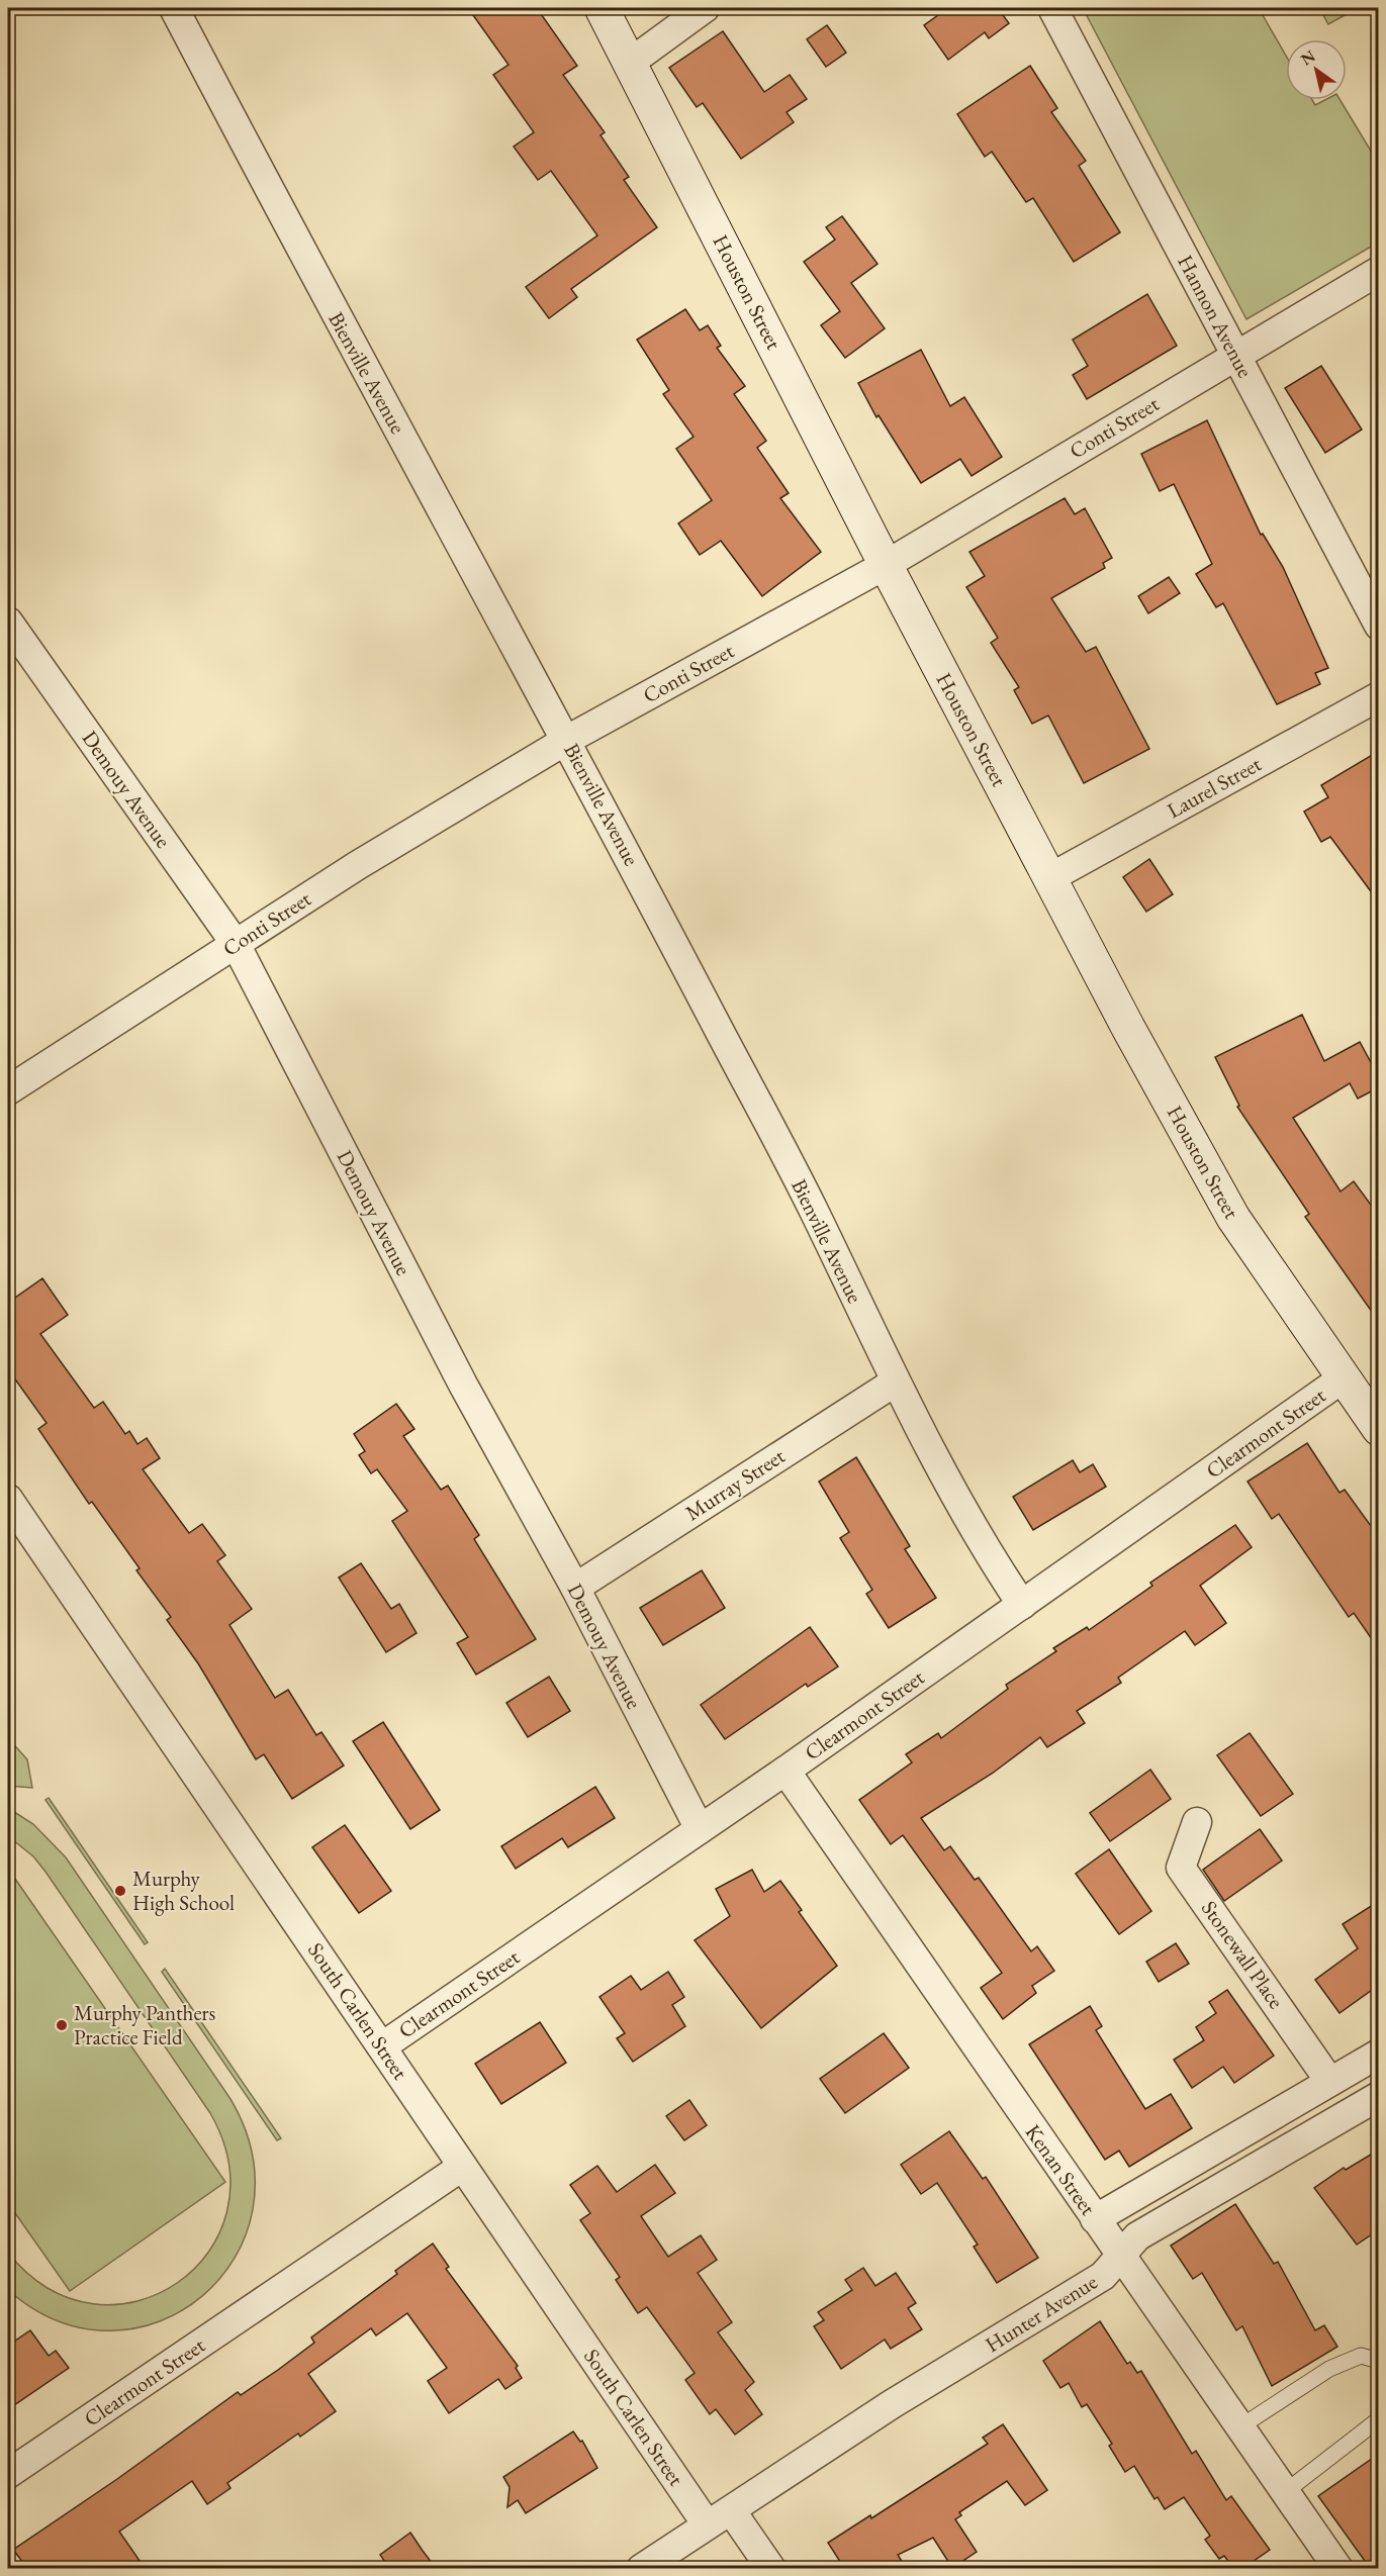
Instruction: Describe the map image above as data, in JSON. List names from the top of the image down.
{
  "streets": {
    "street": [
      "Houston Street",
      "Hannon Avenue",
      "Bienville Avenue",
      "Conti Street",
      "Laurel Street",
      "Demouy Avenue",
      "Clearmont Street",
      "Murray Street",
      "Stonewall Place",
      "South Carlen Street",
      "Kenan Street",
      "Hunter Avenue"
    ]
  },
  "crossings": [
    ["Houston Street", "Conti Street"],
    ["Houston Street", "Laurel Street"],
    ["Houston Street", "Clearmont Street"],
    ["Hannon Avenue", "Conti Street"],
    ["Bienville Avenue", "Conti Street"],
    ["Bienville Avenue", "Clearmont Street"],
    ["Bienville Avenue", "Murray Street"],
    ["Conti Street", "Demouy Avenue"],
    ["Demouy Avenue", "Clearmont Street"],
    ["Demouy Avenue", "Murray Street"],
    ["Clearmont Street", "South Carlen Street"],
    ["Clearmont Street", "Kenan Street"],
    ["South Carlen Street", "Hunter Avenue"],
    ["Kenan Street", "Hunter Avenue"]
  ],
  "places": ["Murphy High School", "Murphy Panthers Practice Field"],
  "north": "top left"
}
